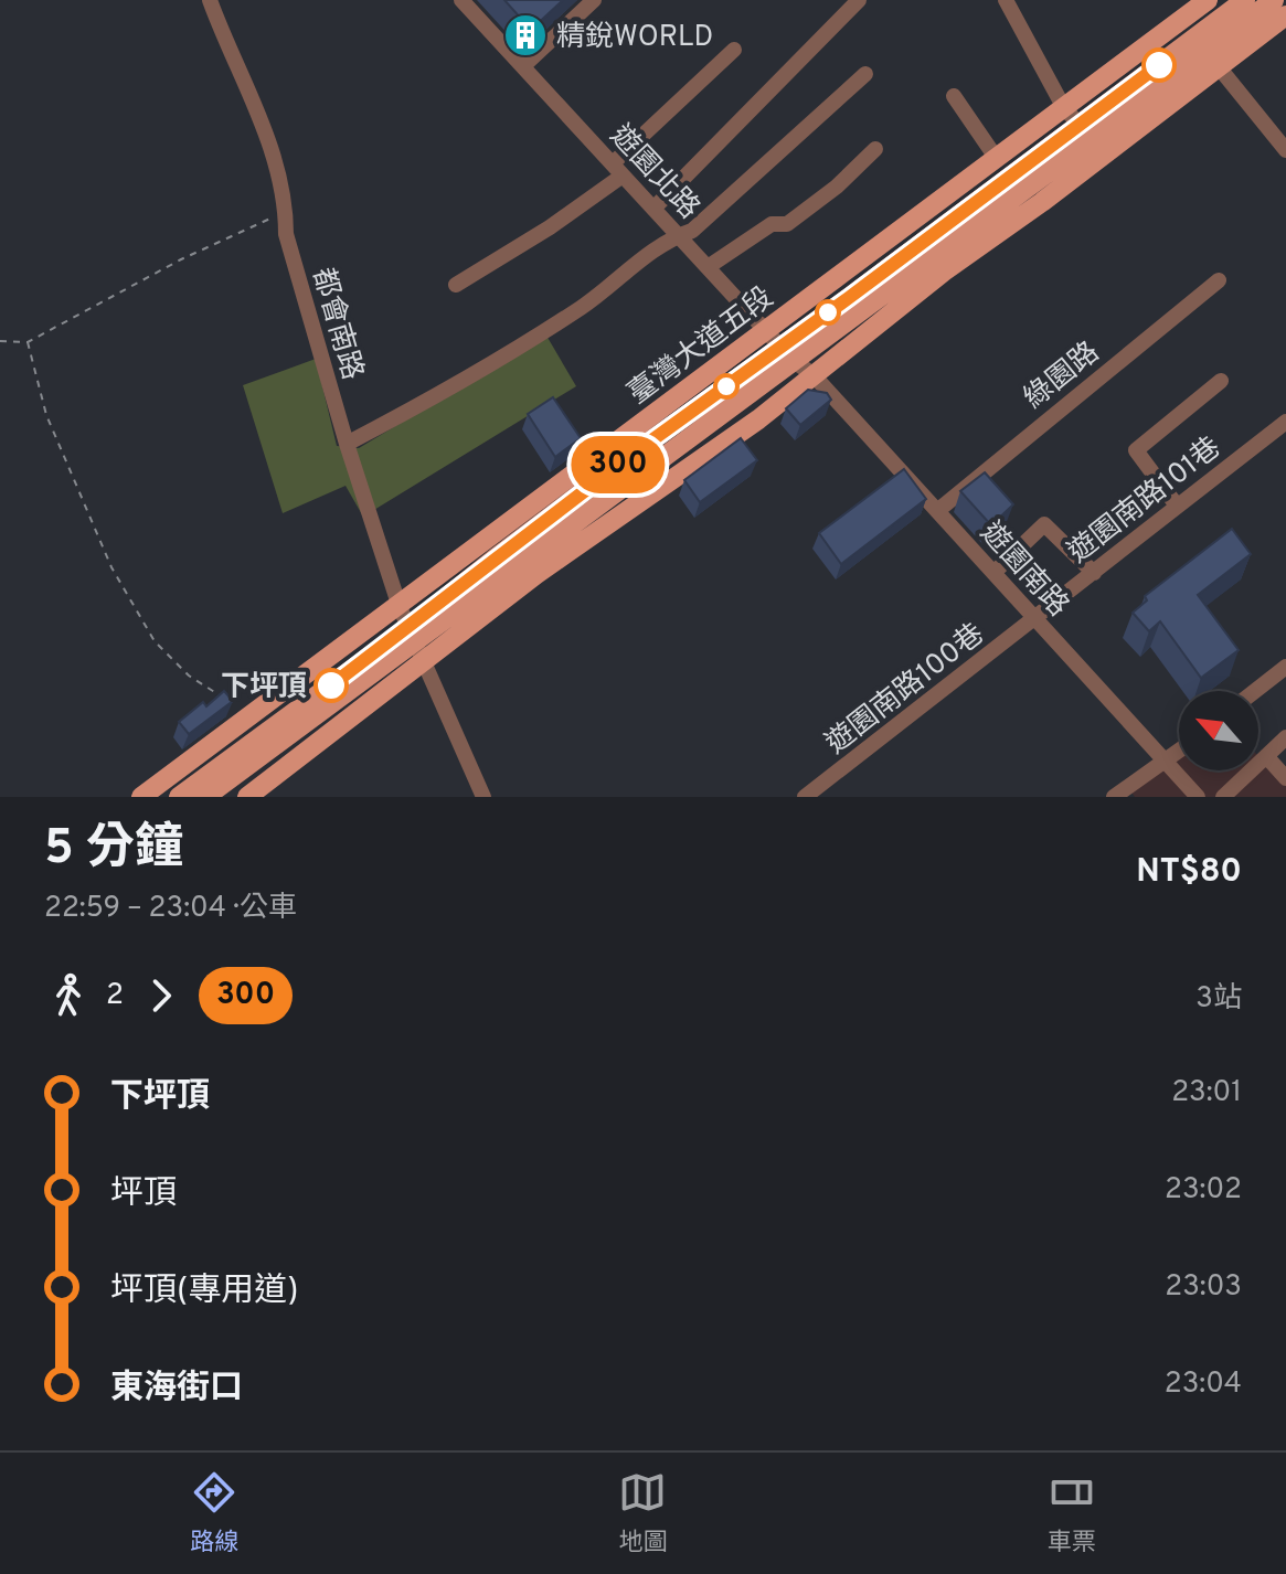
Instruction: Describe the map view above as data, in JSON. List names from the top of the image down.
{
  "streets": {
    "main road": ["臺灣大道五段"],
    "street": [
      "遊園北路",
      "都會南路",
      "綠園路",
      "遊園南路101巷",
      "遊園南路",
      "遊園南路100巷"
    ]
  },
  "crossings": [
    ["遊園北路", "臺灣大道五段"],
    ["遊園北路", "遊園南路"],
    ["都會南路", "臺灣大道五段"],
    ["臺灣大道五段", "遊園南路"],
    ["綠園路", "遊園南路"],
    ["遊園南路101巷", "遊園南路"],
    ["遊園南路101巷", "遊園南路100巷"],
    ["遊園南路", "遊園南路100巷"]
  ],
  "places": {
    "building": ["精銳WORLD"],
    "other": ["下坪頂"]
  },
  "lines": ["bus line 300"],
  "north": "top left",
  "page": {
    "on_map": "300",
    "heading": ["5 分鐘", "22:59 – 23:04 · 公車", "NT$80"],
    "legs": ["2", "300", "3站"],
    "list": [
      {
        "name": "下坪頂",
        "value": "23:01"
      },
      {
        "name": "坪頂",
        "value": "23:02"
      },
      {
        "name": "坪頂(專用道)",
        "value": "23:03"
      },
      {
        "name": "東海街口",
        "value": "23:04"
      }
    ],
    "tabs": ["路線", "地圖", "車票"]
  }
}
